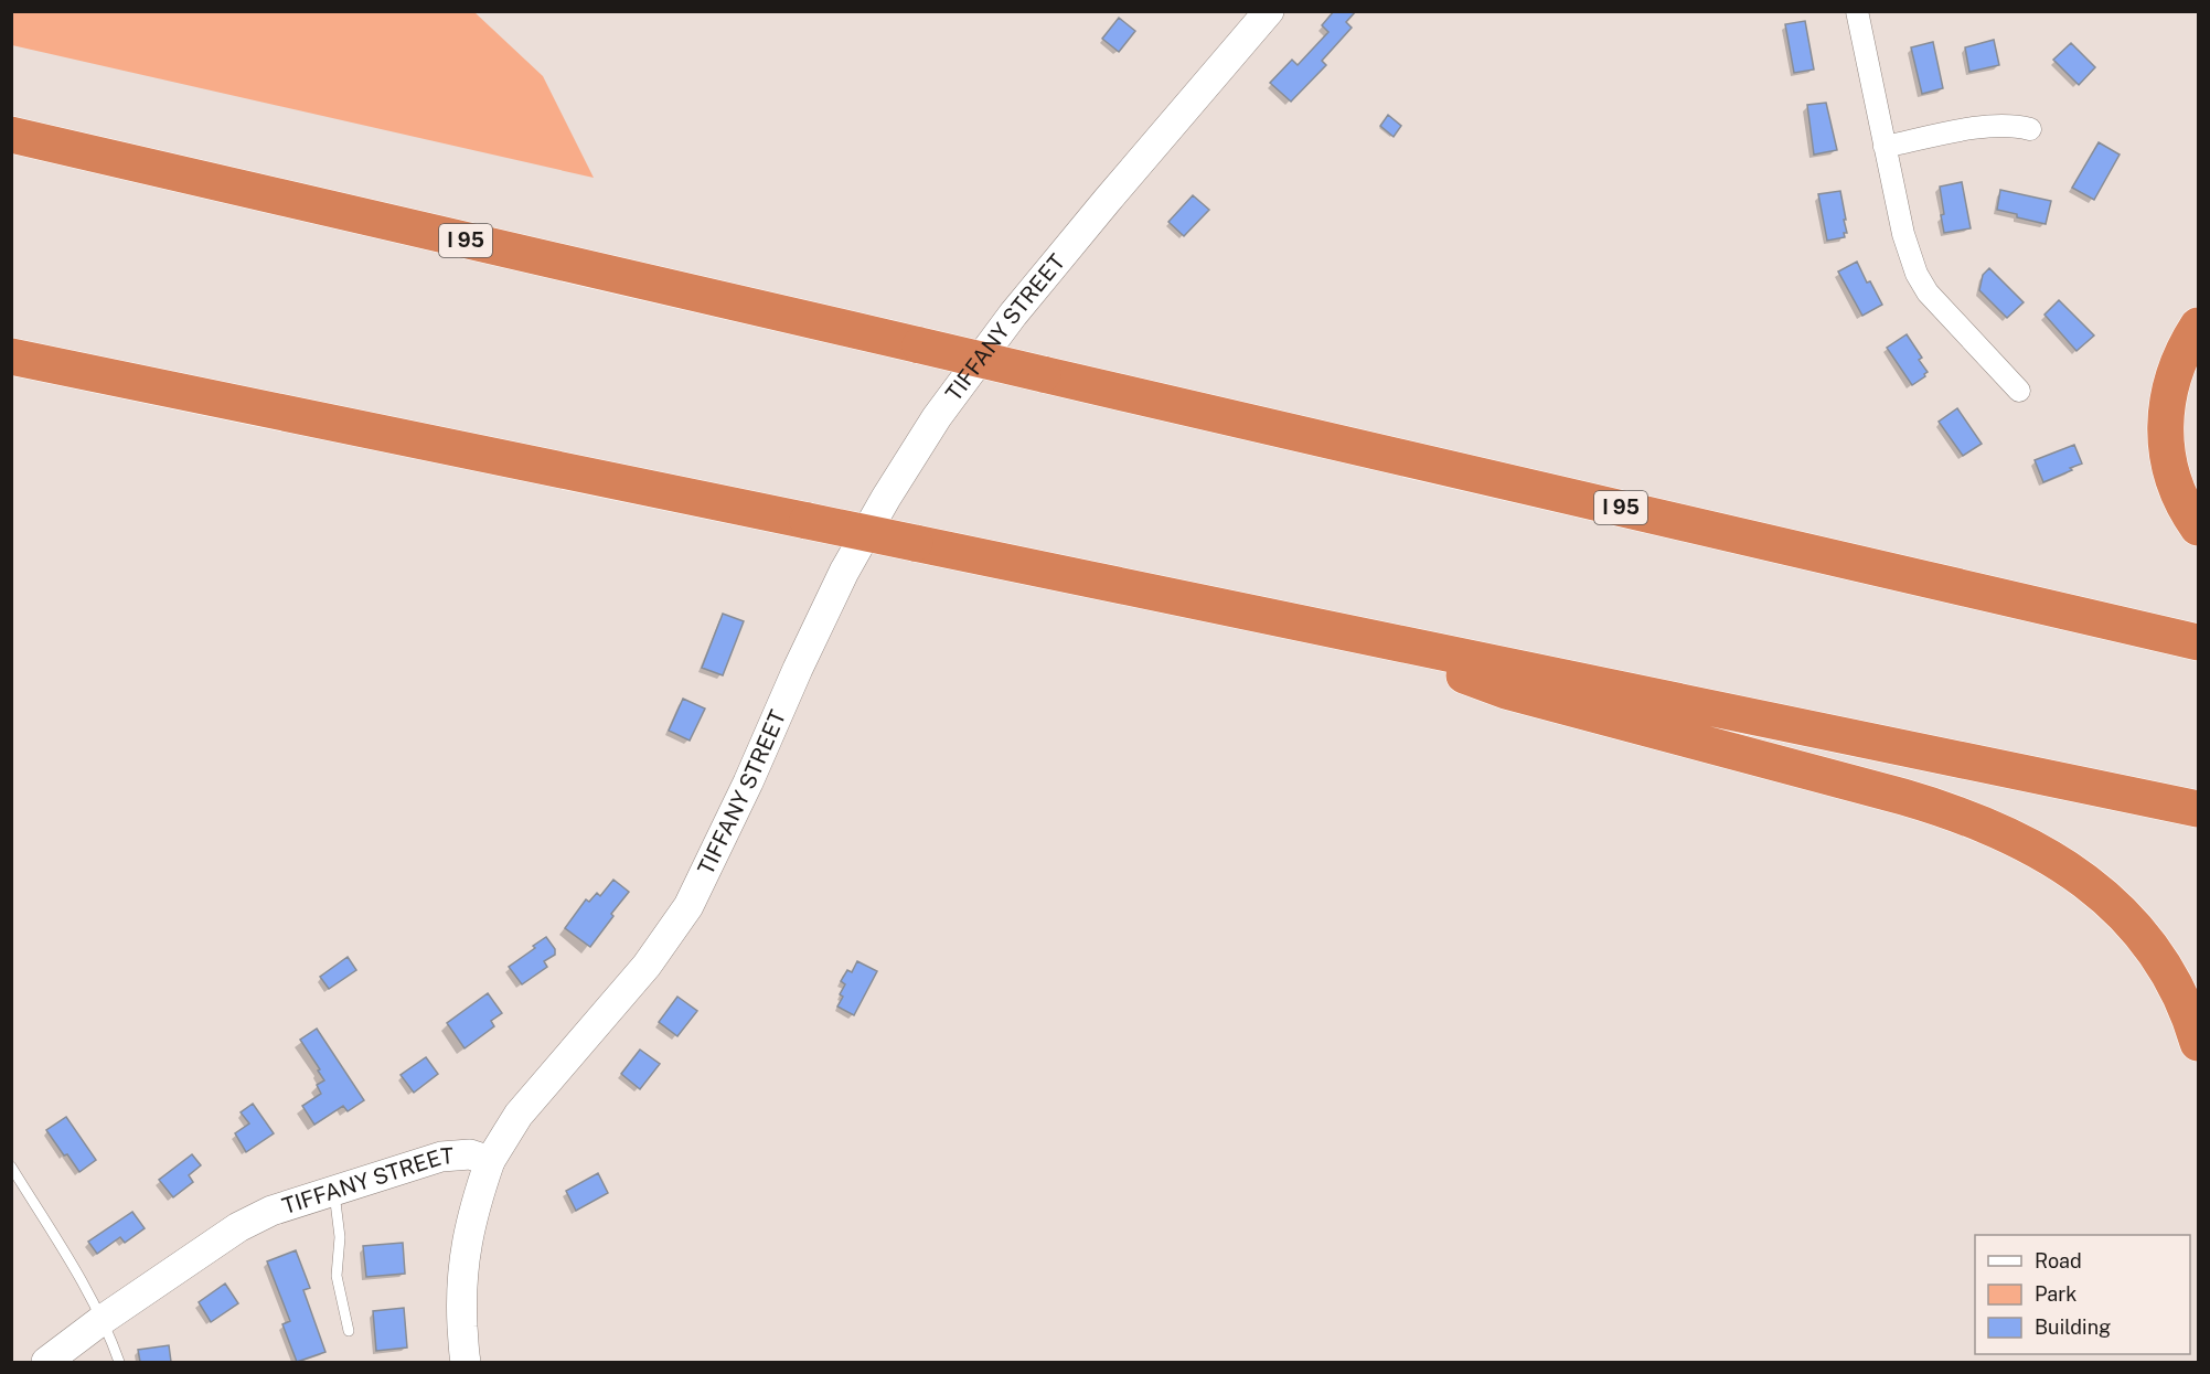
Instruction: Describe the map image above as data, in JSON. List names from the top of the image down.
{
  "streets": {
    "highway": ["I 95"],
    "street": ["TIFFANY STREET"]
  },
  "legend": ["Road", "Park", "Building"]
}
